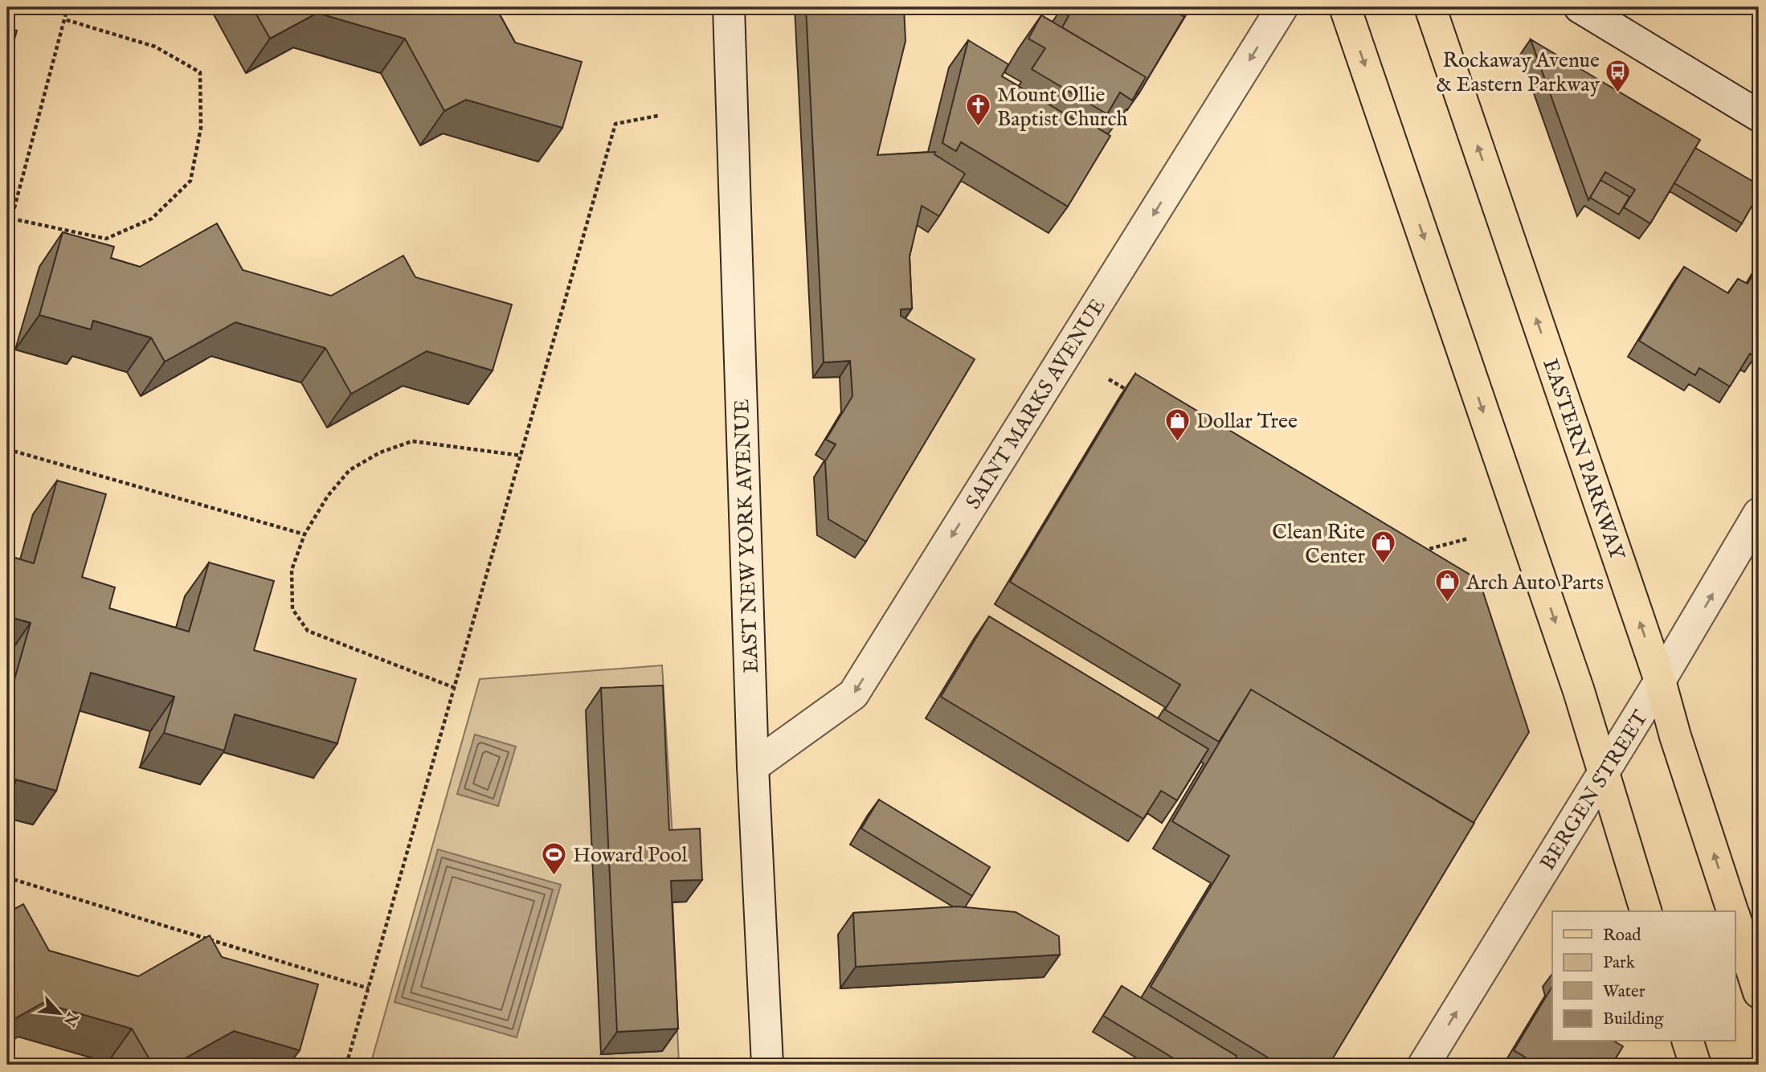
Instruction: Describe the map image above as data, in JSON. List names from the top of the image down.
{
  "streets": {
    "main road": ["EASTERN PARKWAY"],
    "street": ["SAINT MARKS AVENUE", "EAST NEW YORK AVENUE", "BERGEN STREET"]
  },
  "crossings": [
    ["SAINT MARKS AVENUE", "EAST NEW YORK AVENUE"],
    ["EASTERN PARKWAY", "BERGEN STREET"]
  ],
  "one_way": ["SAINT MARKS AVENUE", "BERGEN STREET"],
  "places": {
    "bus stop": ["Rockaway Avenue & Eastern Parkway"],
    "church": ["Mount Ollie Baptist Church"],
    "shop": ["Dollar Tree", "Clean Rite Center", "Arch Auto Parts"],
    "sports": ["Howard Pool"]
  },
  "legend": [
    "Road",
    "Park",
    "Water",
    "Building"
  ],
  "north": "bottom right"
}
